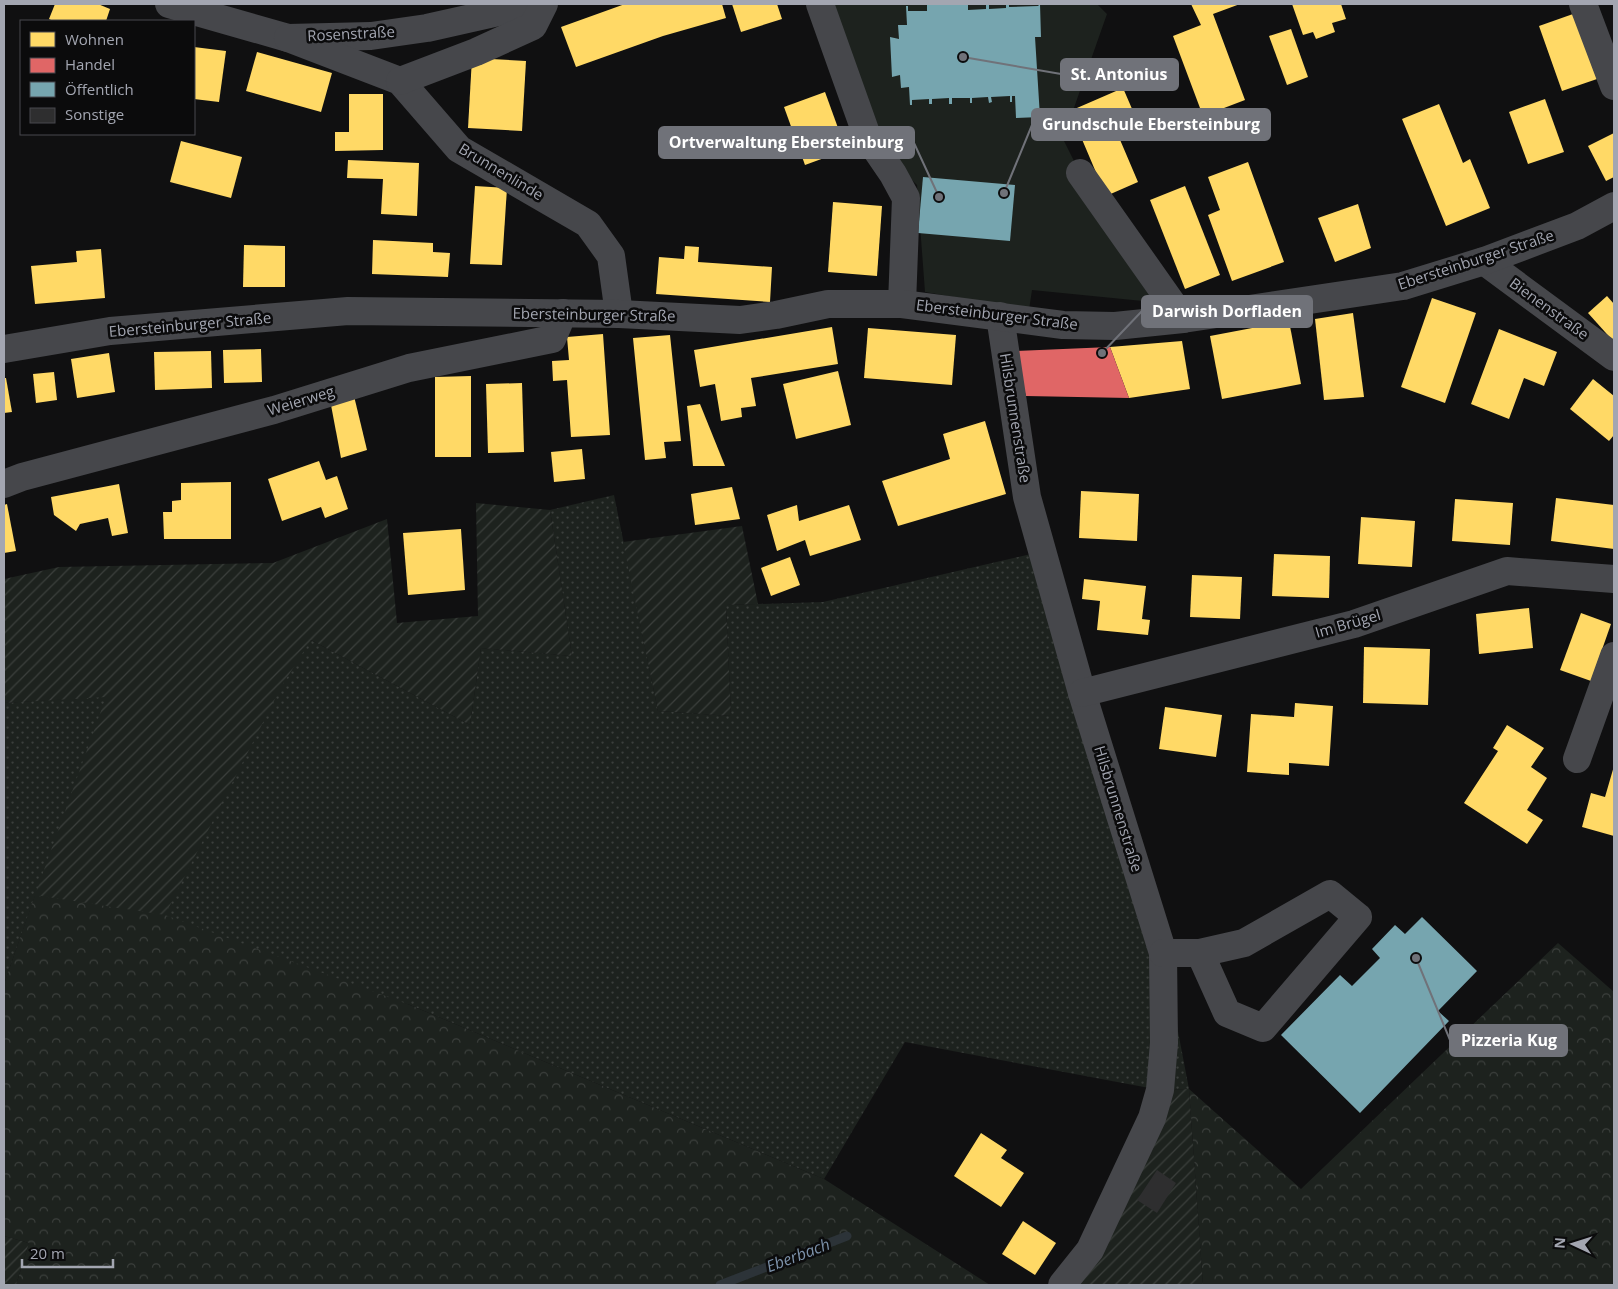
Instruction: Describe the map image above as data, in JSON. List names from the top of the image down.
{
  "streets": {
    "street": [
      "Rosenstraße",
      "Brunnenlinde",
      "Ebersteinburger Straße",
      "Bienenstraße",
      "Weierweg",
      "Hilsbrunnenstraße",
      "Im Brügel"
    ]
  },
  "crossings": [
    ["Rosenstraße", "Brunnenlinde"],
    ["Brunnenlinde", "Ebersteinburger Straße"],
    ["Ebersteinburger Straße", "Bienenstraße"],
    ["Ebersteinburger Straße", "Weierweg"],
    ["Ebersteinburger Straße", "Hilsbrunnenstraße"],
    ["Hilsbrunnenstraße", "Im Brügel"]
  ],
  "water": ["Eberbach"],
  "places": [
    "St. Antonius",
    "Grundschule Ebersteinburg",
    "Ortverwaltung Ebersteinburg",
    "Darwish Dorfladen",
    "Pizzeria Kug"
  ],
  "legend": [
    "Wohnen",
    "Handel",
    "Öffentlich",
    "Sonstige"
  ],
  "scale_bar": "20 m",
  "north": "left"
}
